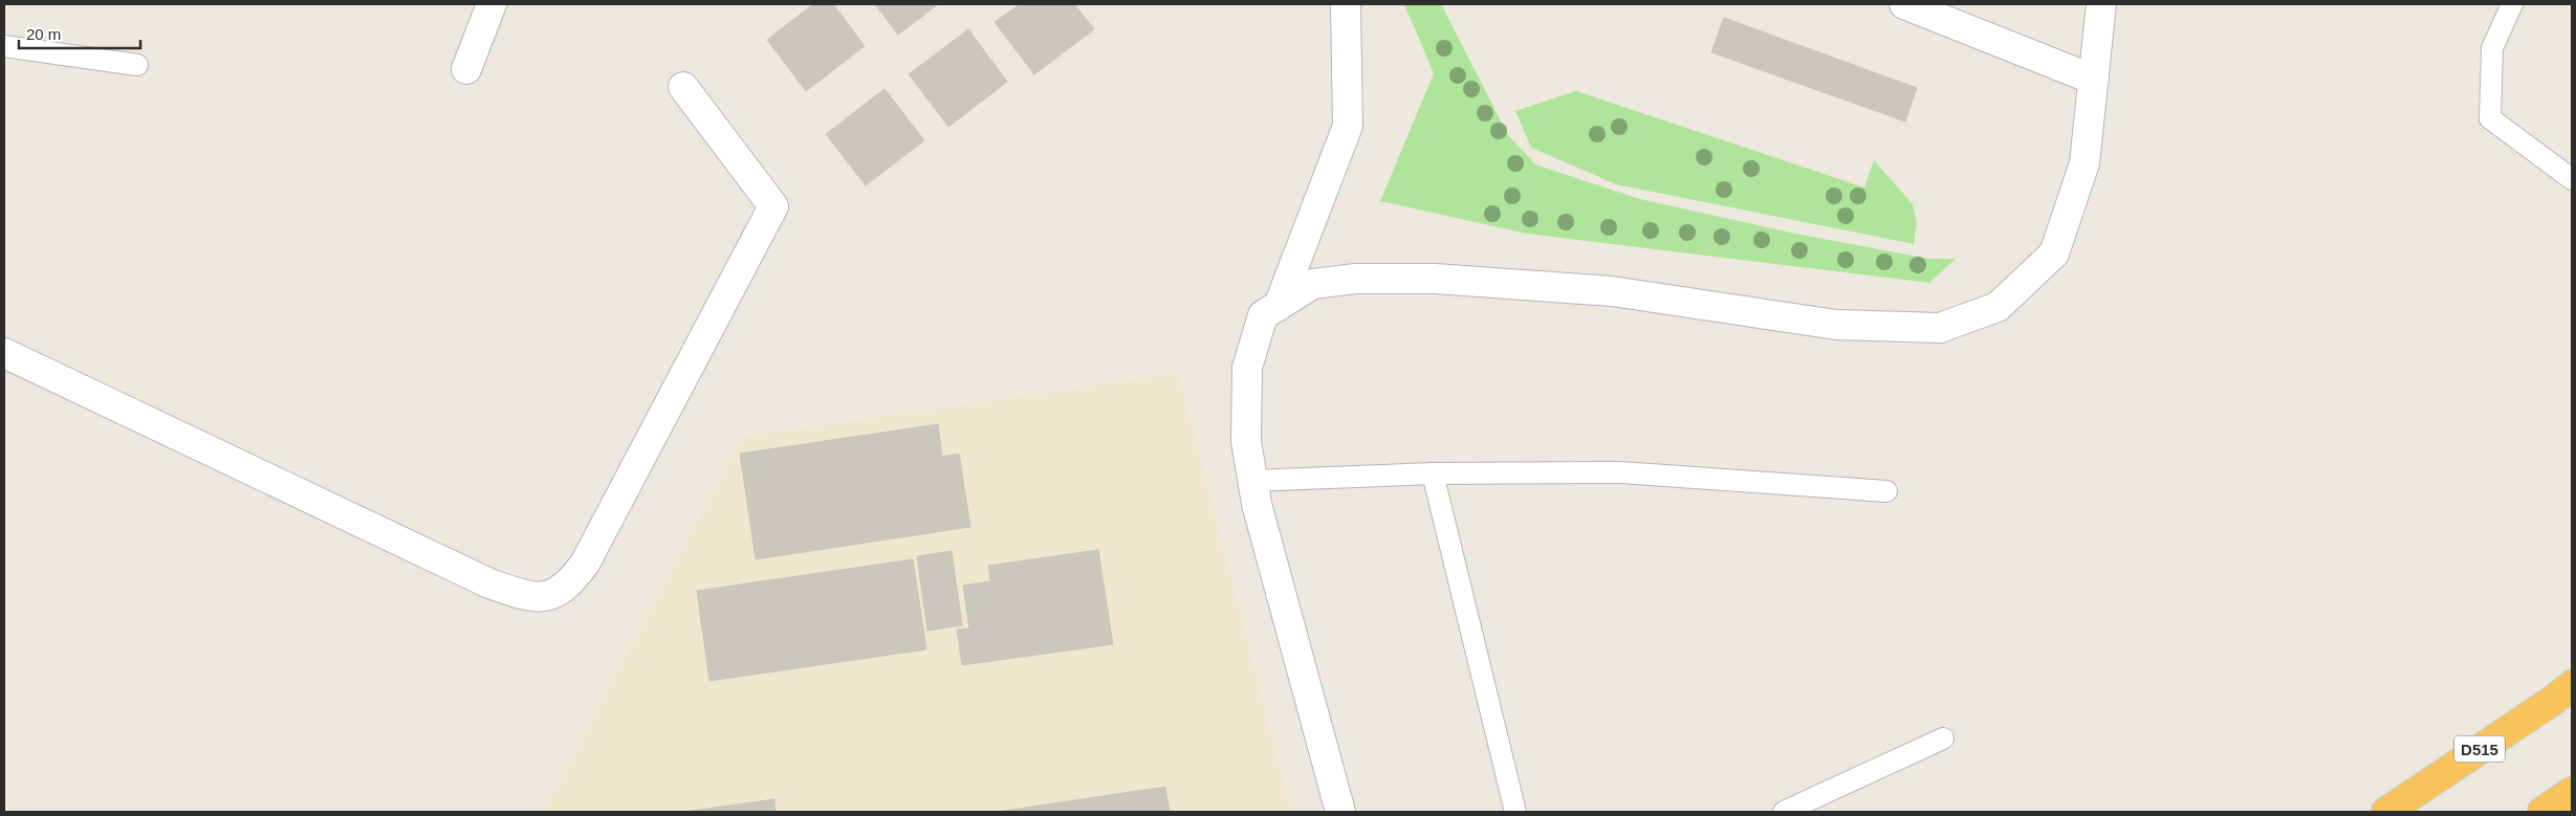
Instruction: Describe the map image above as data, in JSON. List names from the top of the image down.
{
  "streets": {
    "highway": ["D515"]
  },
  "scale_bar": "20 m"
}
